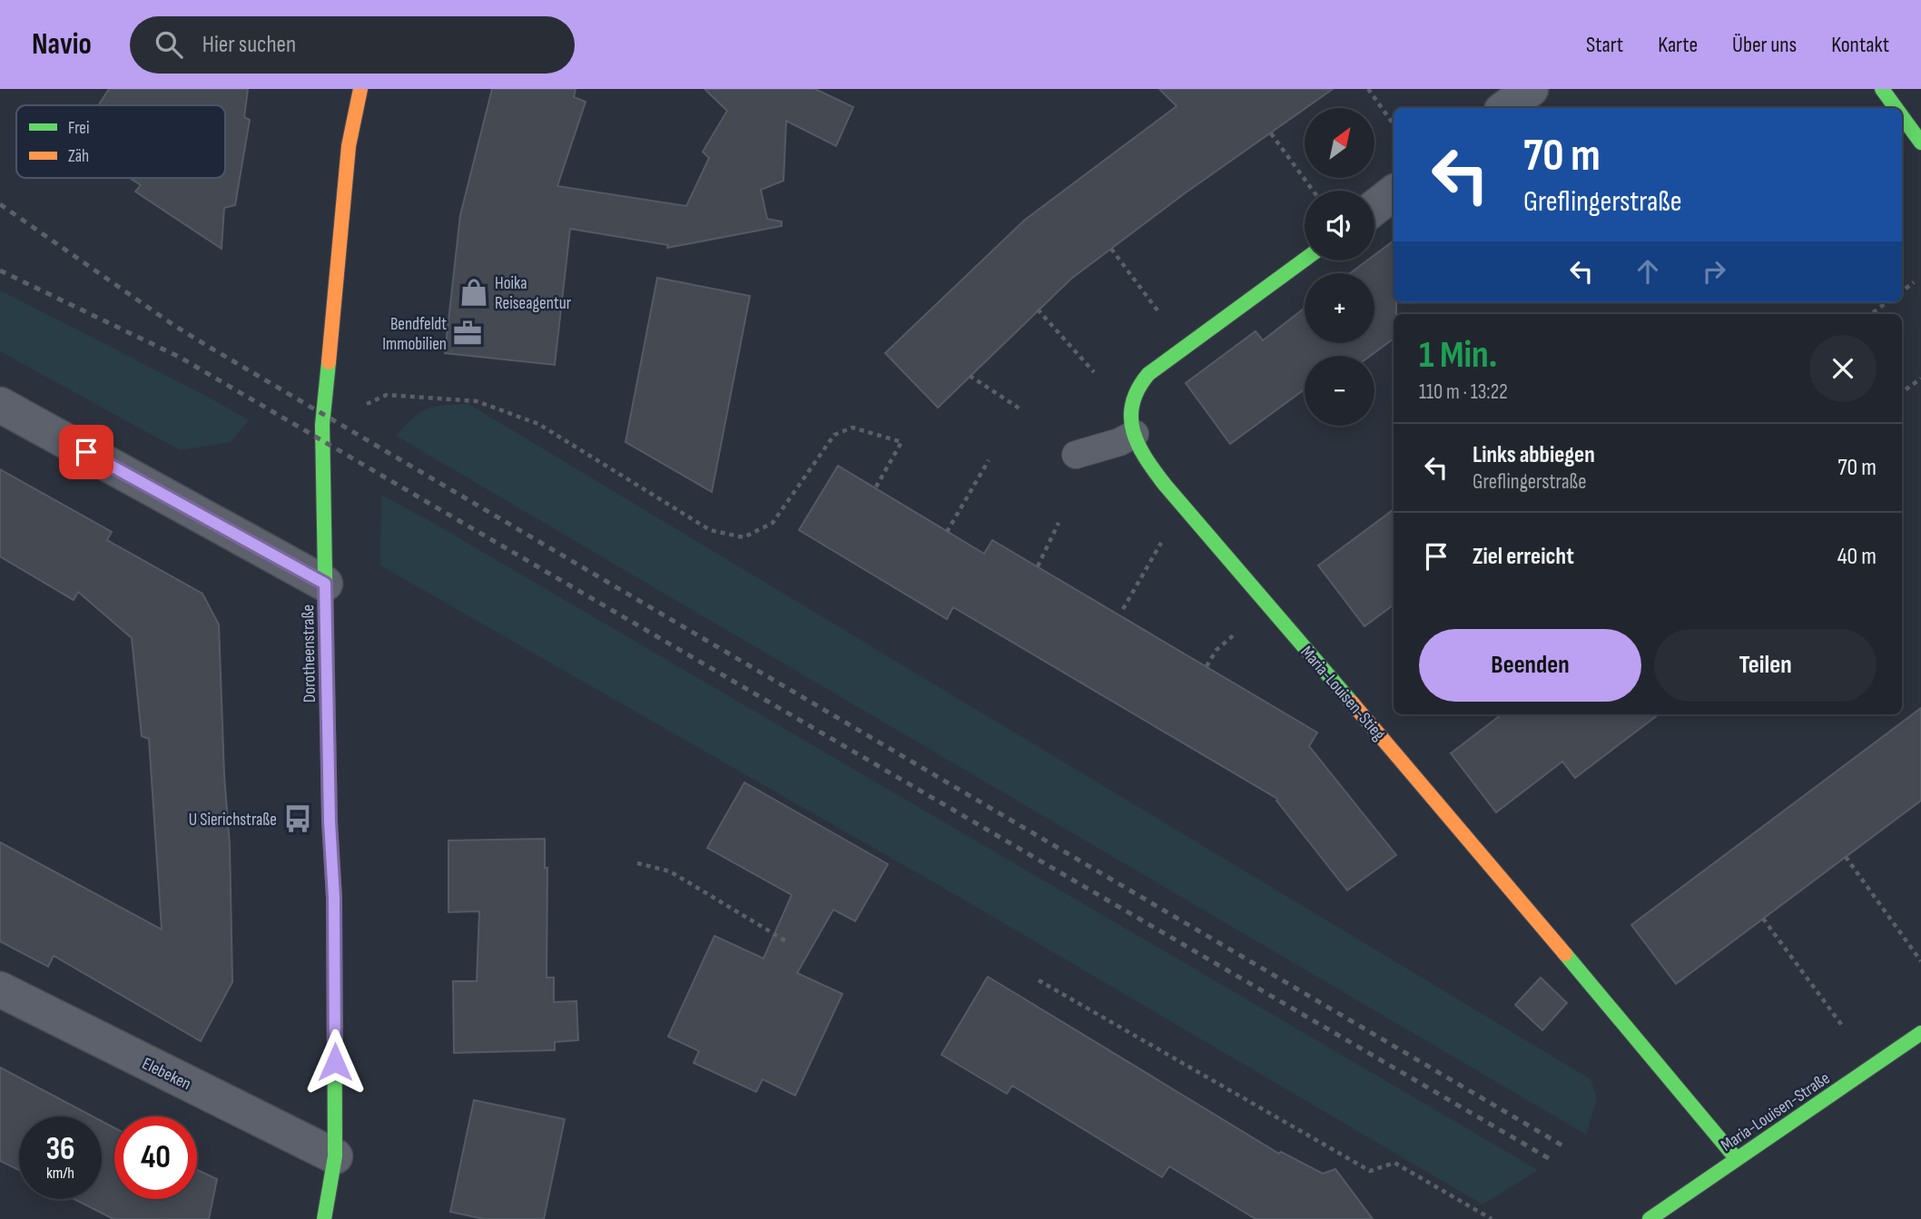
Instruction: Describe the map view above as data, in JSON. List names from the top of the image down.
{
  "streets": {
    "street": [
      "Dorotheenstraße",
      "Maria-Louisen-Stieg",
      "Elebeken",
      "Maria-Louisen-Straße"
    ]
  },
  "crossings": [
    ["Dorotheenstraße", "Elebeken"],
    ["Maria-Louisen-Stieg", "Maria-Louisen-Straße"]
  ],
  "places": {
    "shop": ["Hoika Reiseagentur"],
    "office": ["Bendfeldt Immobilien"],
    "bus stop": ["U Sierichstraße"]
  },
  "legend": ["Frei", "Zäh"],
  "north": "top right",
  "page": {
    "header": "Navio",
    "search": "Hier suchen",
    "nav": [
      "Start",
      "Karte",
      "Über uns",
      "Kontakt"
    ],
    "map_buttons": ["+", "−"],
    "turn": ["70 m", "Greflingerstraße"],
    "heading": ["1 Min.", "110 m · 13:22"],
    "list": [
      {
        "name": "Links abbiegen",
        "note": "Greflingerstraße",
        "value": "70 m"
      },
      {
        "name": "Ziel erreicht",
        "value": "40 m"
      }
    ],
    "buttons": ["Beenden", "Teilen"],
    "speed": "36 km/h",
    "limit": "40"
  }
}
